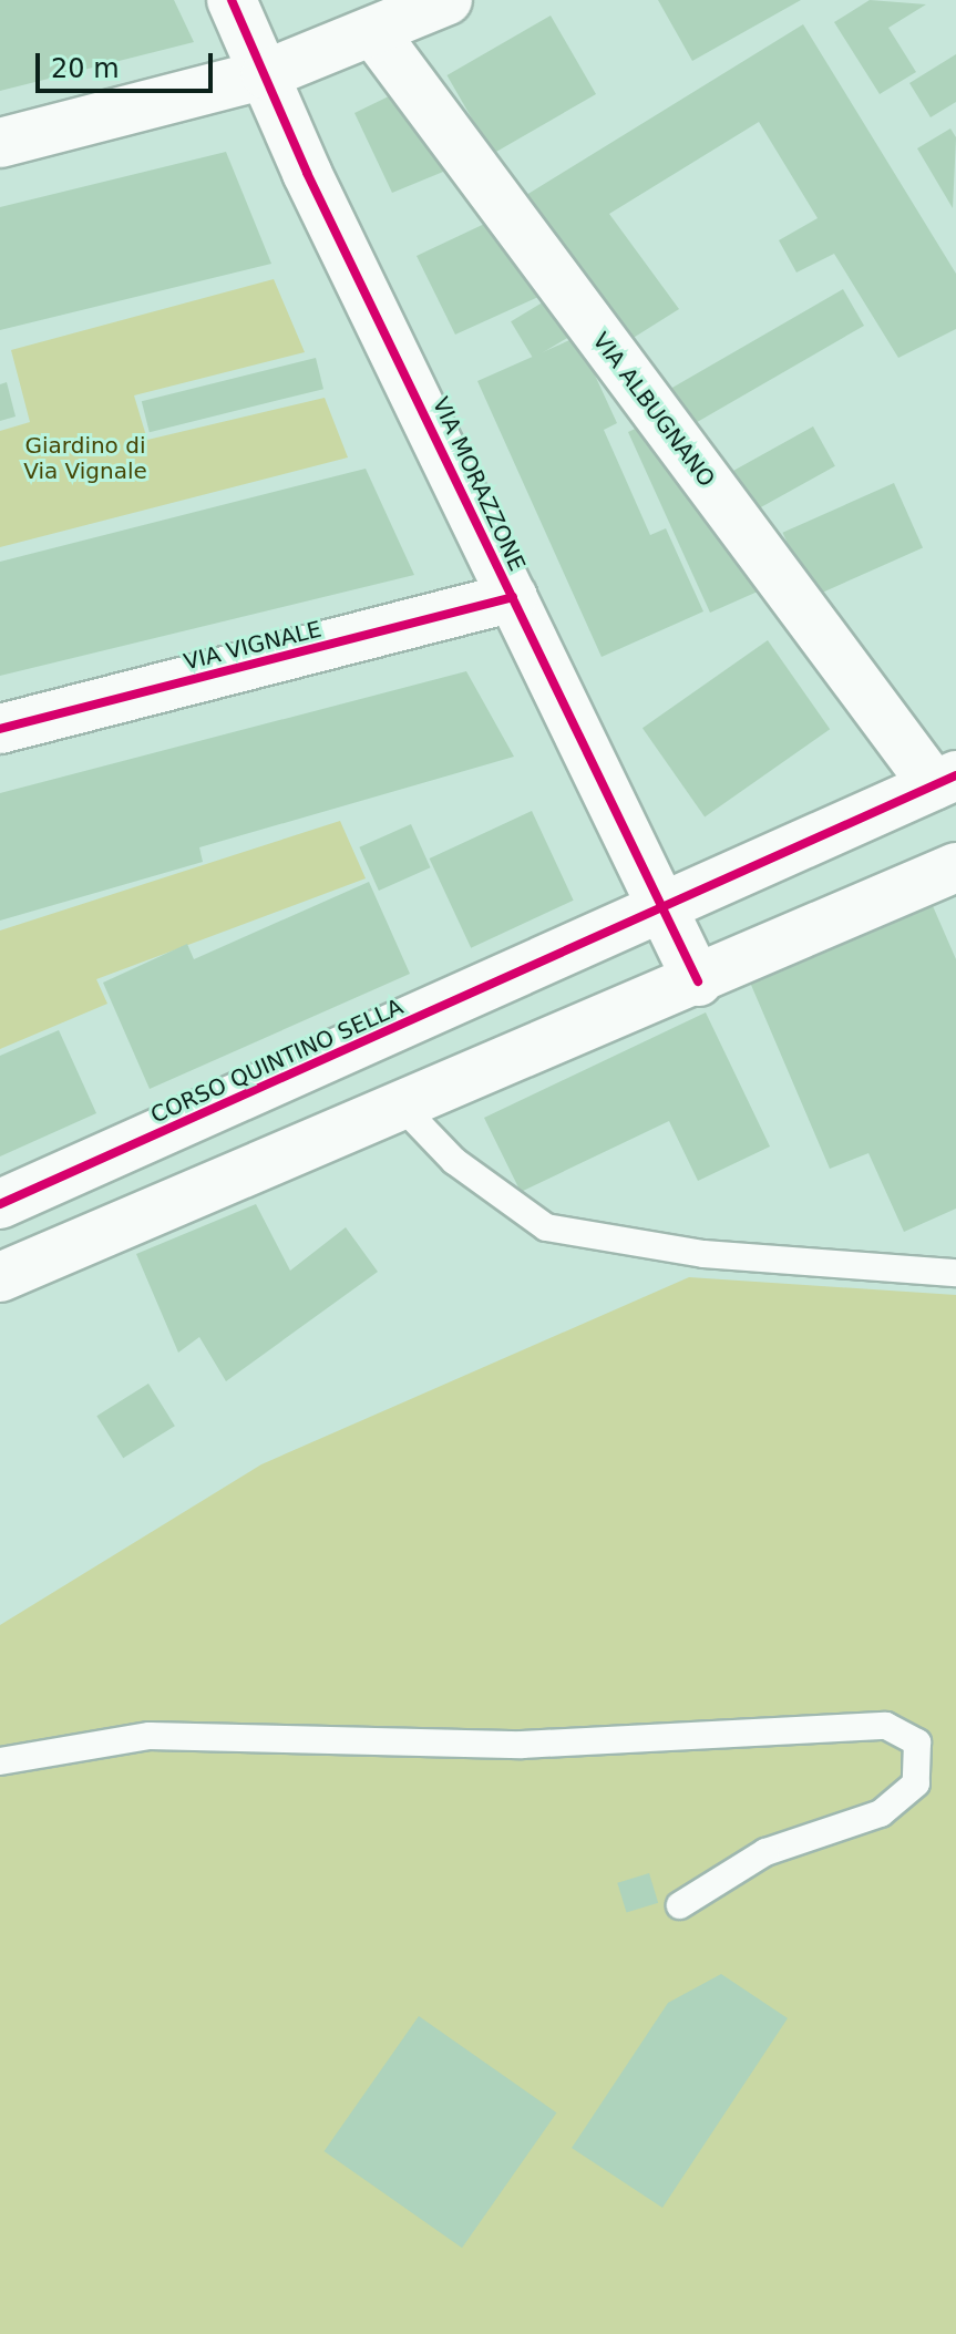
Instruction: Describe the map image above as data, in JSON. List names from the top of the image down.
{
  "streets": {
    "street": [
      "VIA ALBUGNANO",
      "VIA MORAZZONE",
      "VIA VIGNALE",
      "CORSO QUINTINO SELLA"
    ]
  },
  "crossings": [
    ["VIA ALBUGNANO", "CORSO QUINTINO SELLA"],
    ["VIA MORAZZONE", "VIA VIGNALE"],
    ["VIA MORAZZONE", "CORSO QUINTINO SELLA"]
  ],
  "parks": ["Giardino di Via Vignale"],
  "scale_bar": "20 m"
}
